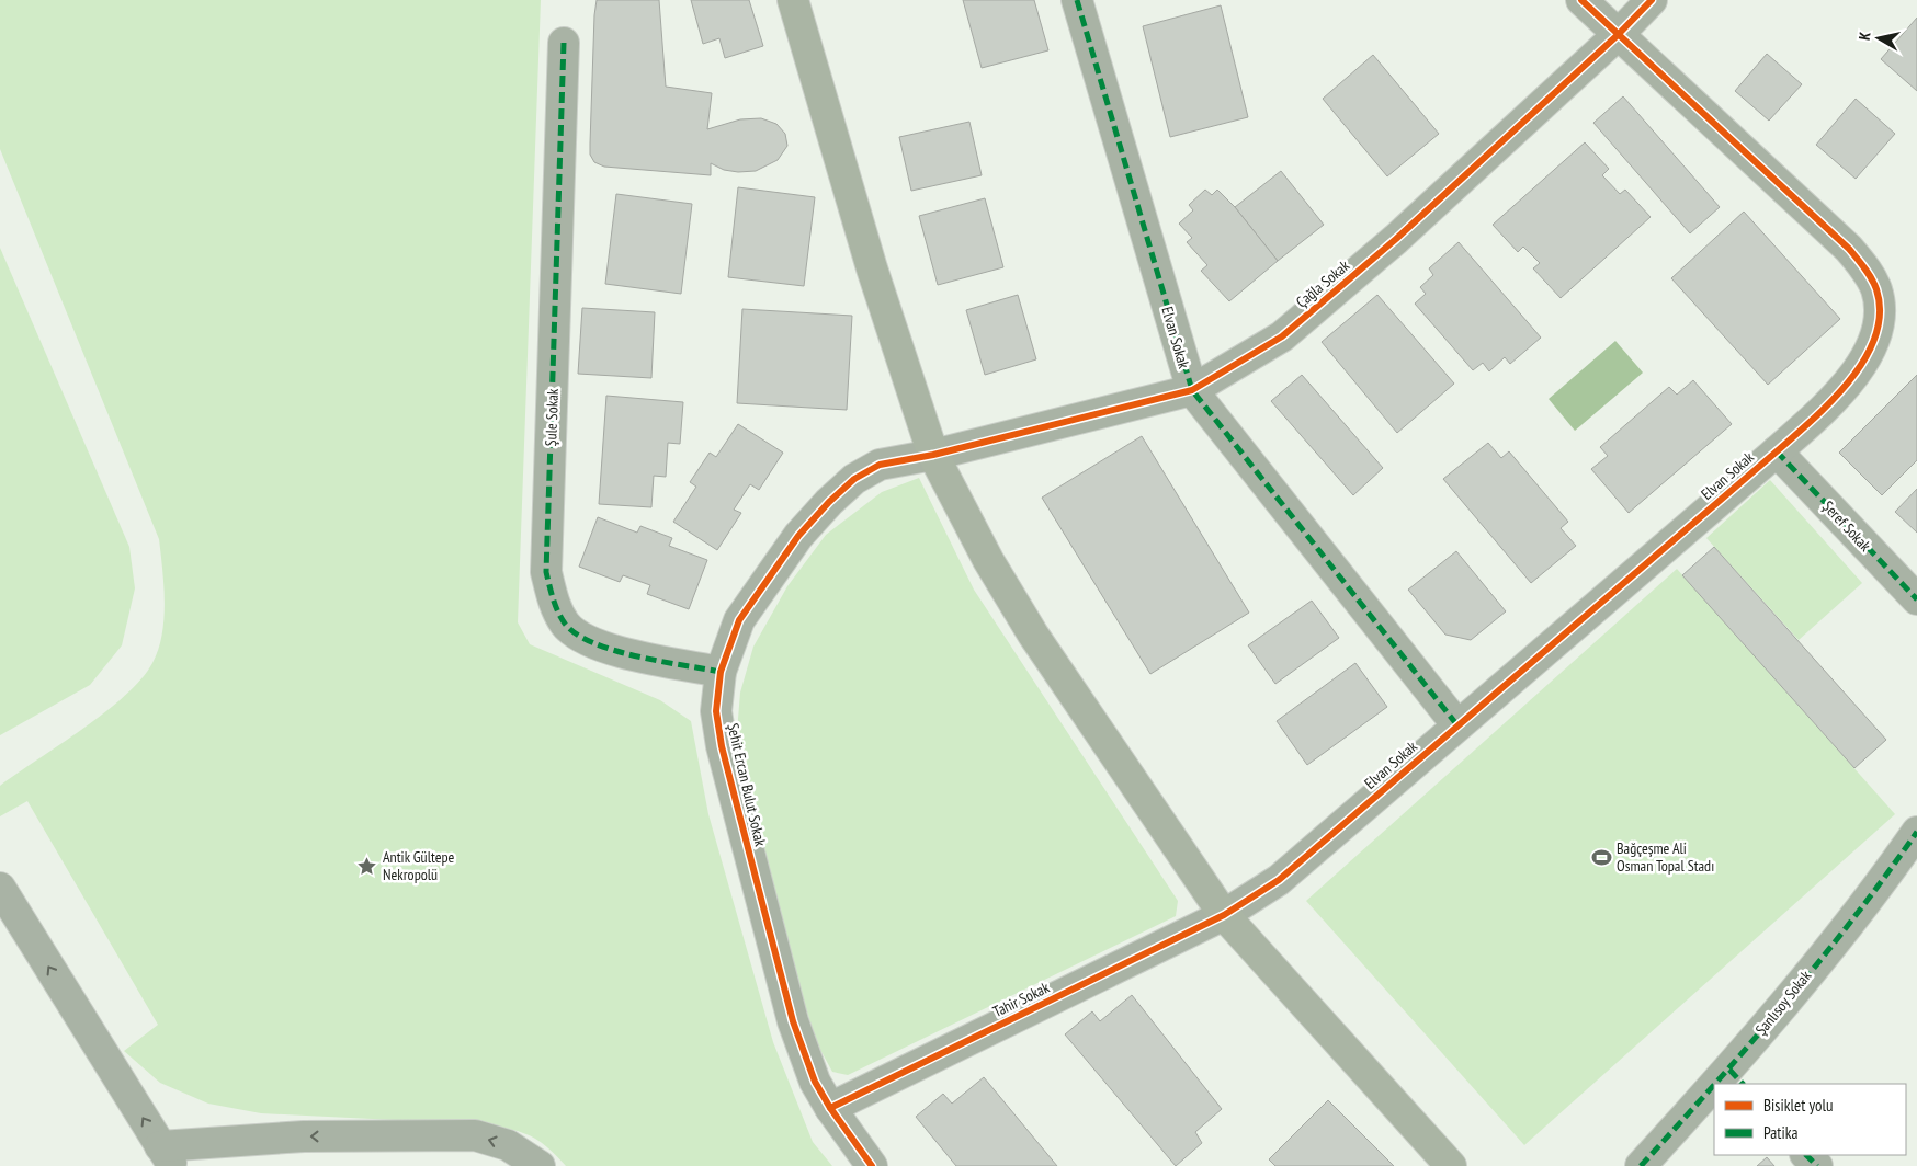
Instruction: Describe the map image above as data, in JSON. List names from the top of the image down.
{
  "streets": {
    "street": [
      "Çağla Sokak",
      "Elvan Sokak",
      "Şule Sokak",
      "Şeref Sokak",
      "Şehit Ercan Bulut Sokak",
      "Tahir Sokak",
      "Şanlısoy Sokak"
    ]
  },
  "crossings": [
    ["Çağla Sokak", "Elvan Sokak"],
    ["Çağla Sokak", "Şehit Ercan Bulut Sokak"],
    ["Elvan Sokak", "Şeref Sokak"],
    ["Elvan Sokak", "Tahir Sokak"],
    ["Şule Sokak", "Şehit Ercan Bulut Sokak"],
    ["Şehit Ercan Bulut Sokak", "Tahir Sokak"]
  ],
  "places": {
    "sports": ["Bağçeşme Ali Osman Topal Stadı"],
    "place": ["Antik Gültepe Nekropolü"]
  },
  "legend": ["Bisiklet yolu", "Patika"],
  "north": "left"
}
